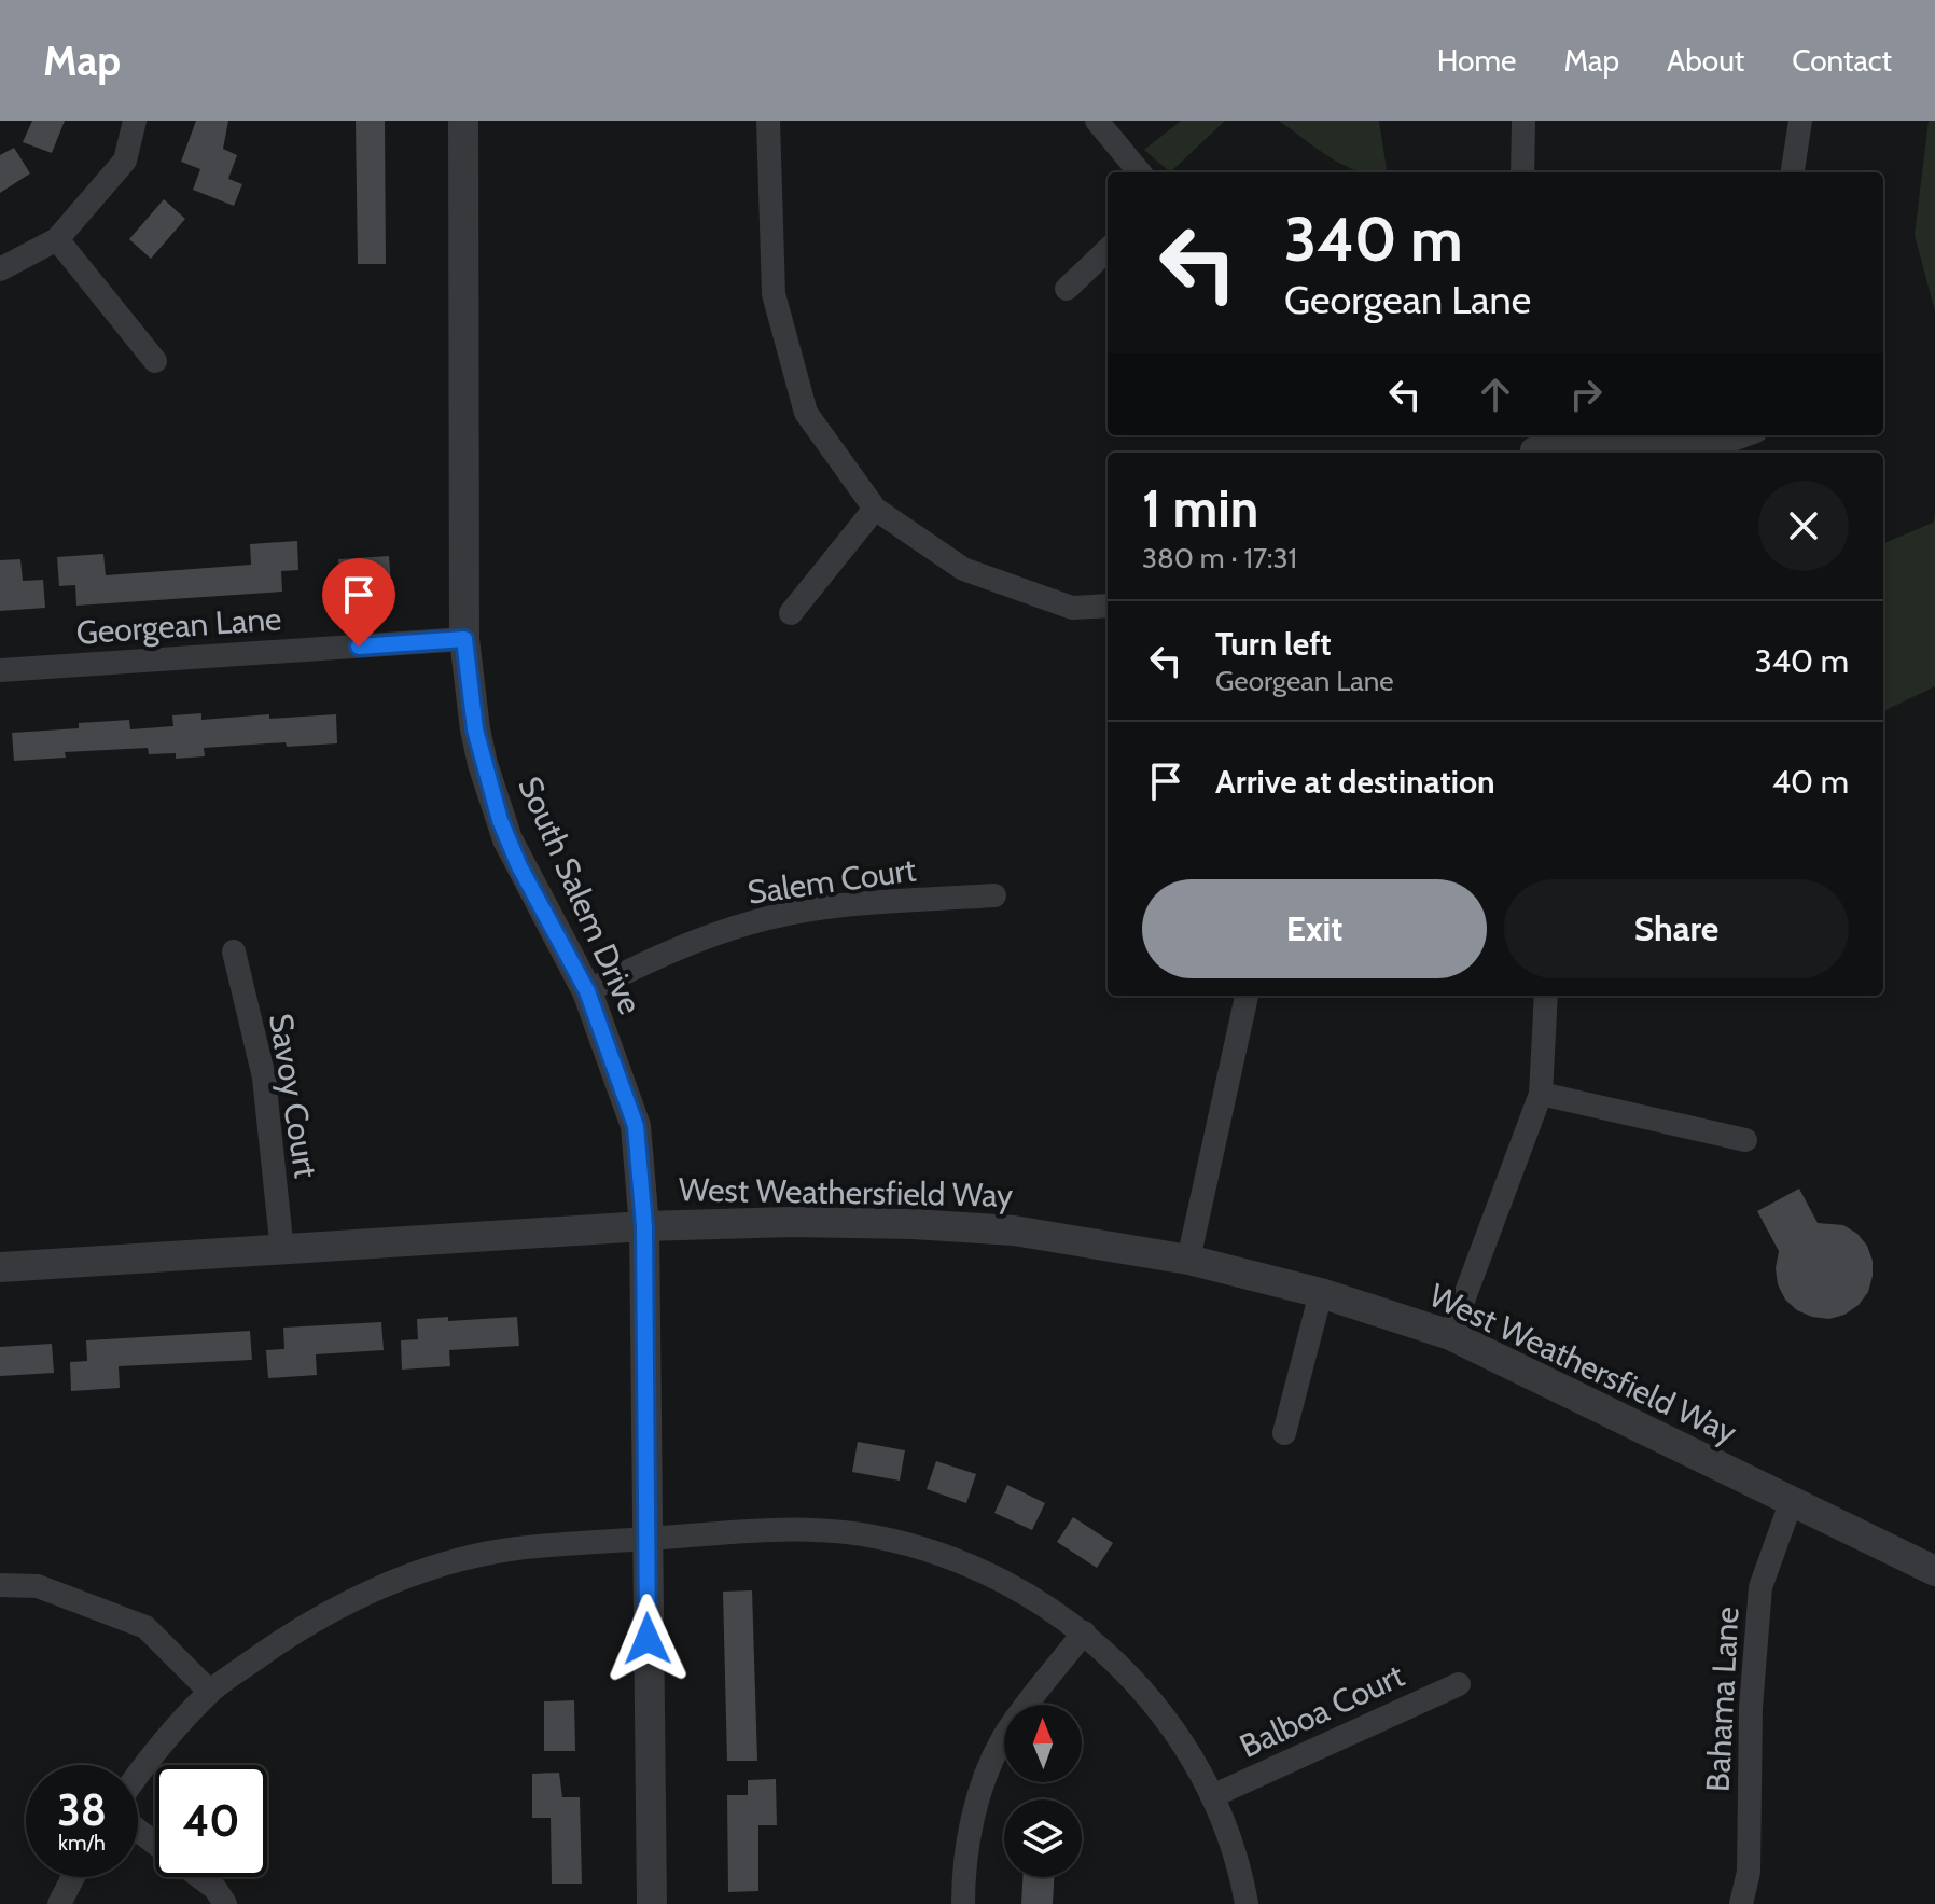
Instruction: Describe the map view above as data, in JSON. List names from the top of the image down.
{
  "streets": {
    "street": [
      "Georgean Lane",
      "Salem Court",
      "South Salem Drive",
      "Savoy Court",
      "West Weathersfield Way",
      "Bahama Lane",
      "Balboa Court"
    ]
  },
  "crossings": [
    ["Georgean Lane", "South Salem Drive"],
    ["Salem Court", "South Salem Drive"],
    ["South Salem Drive", "West Weathersfield Way"],
    ["Savoy Court", "West Weathersfield Way"],
    ["West Weathersfield Way", "Bahama Lane"]
  ],
  "north": "top",
  "page": {
    "header": "Map",
    "nav": [
      "Home",
      "Map",
      "About",
      "Contact"
    ],
    "turn": ["340 m", "Georgean Lane"],
    "heading": ["1 min", "380 m · 17:31"],
    "list": [
      {
        "name": "Turn left",
        "note": "Georgean Lane",
        "value": "340 m"
      },
      {
        "name": "Arrive at destination",
        "value": "40 m"
      }
    ],
    "buttons": ["Exit", "Share"],
    "speed": "38 km/h",
    "limit": "40"
  }
}
